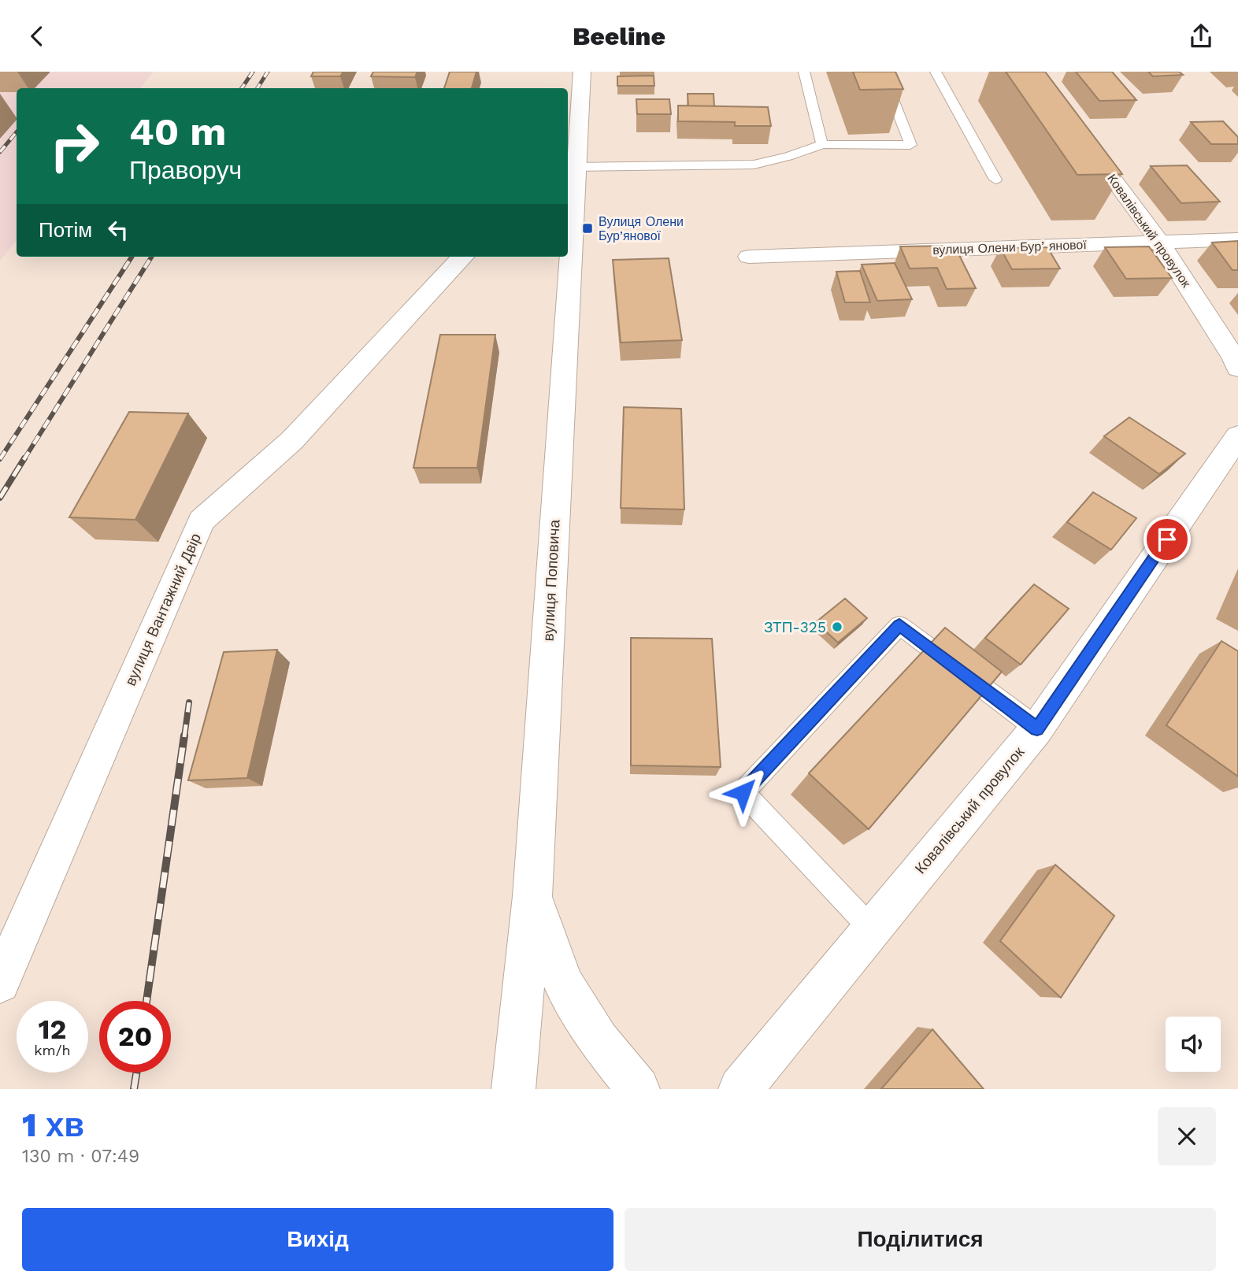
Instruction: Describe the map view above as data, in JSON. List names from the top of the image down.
{
  "streets": {
    "street": [
      "Ковалівський провулок",
      "вулиця Олени Бурʼянової",
      "вулиця Поповича",
      "вулиця Вантажний Двір"
    ]
  },
  "crossings": [
    ["Ковалівський провулок", "вулиця Олени Бурʼянової"]
  ],
  "places": {
    "transit": ["Вулиця Олени Бур’янової"],
    "other": ["ЗТП-325"]
  },
  "page": {
    "header": "Beeline",
    "turn": ["40 m", "Праворуч"],
    "then": "Потім",
    "speed": "12 km/h",
    "limit": "20",
    "heading": ["1 хв", "130 m · 07:49"],
    "buttons": ["Вихід", "Поділитися"]
  }
}
